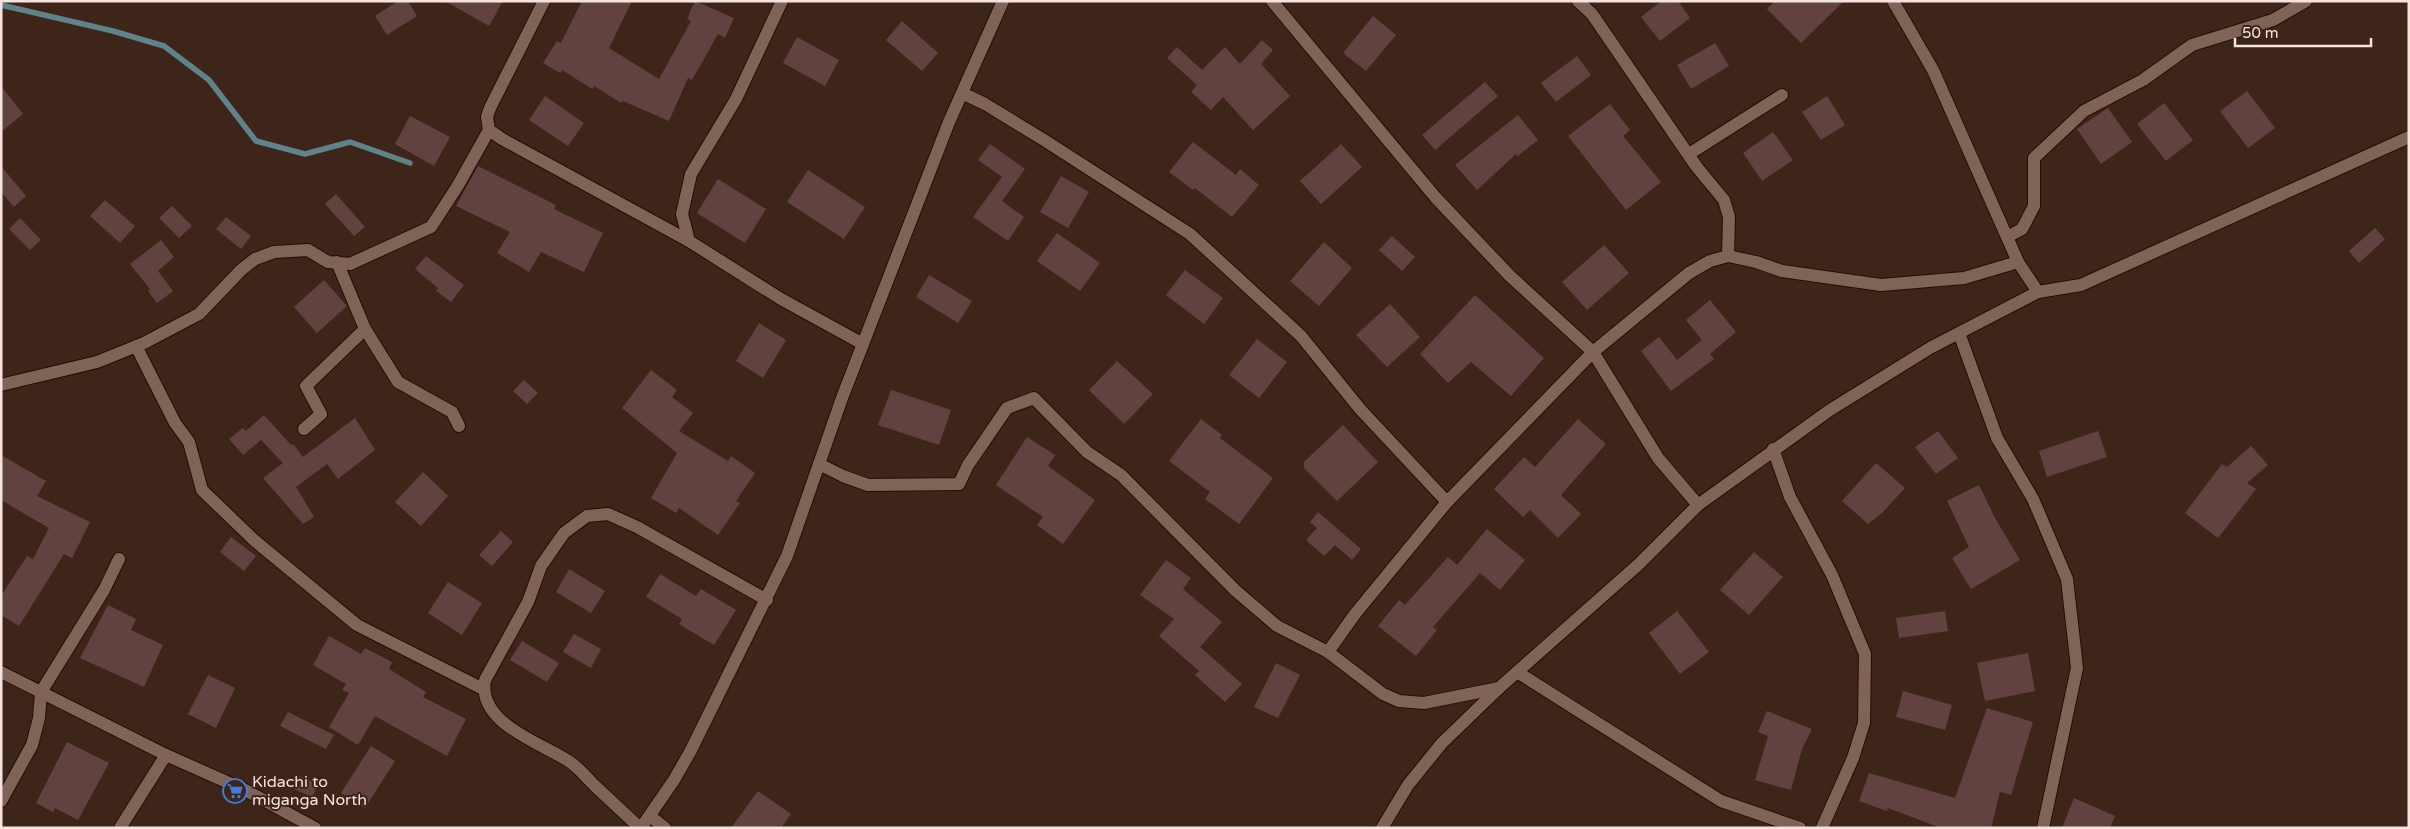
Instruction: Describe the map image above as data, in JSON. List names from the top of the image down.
{
  "places": {
    "supermarket": ["Kidachi to miganga North"]
  },
  "scale_bar": "50 m"
}
